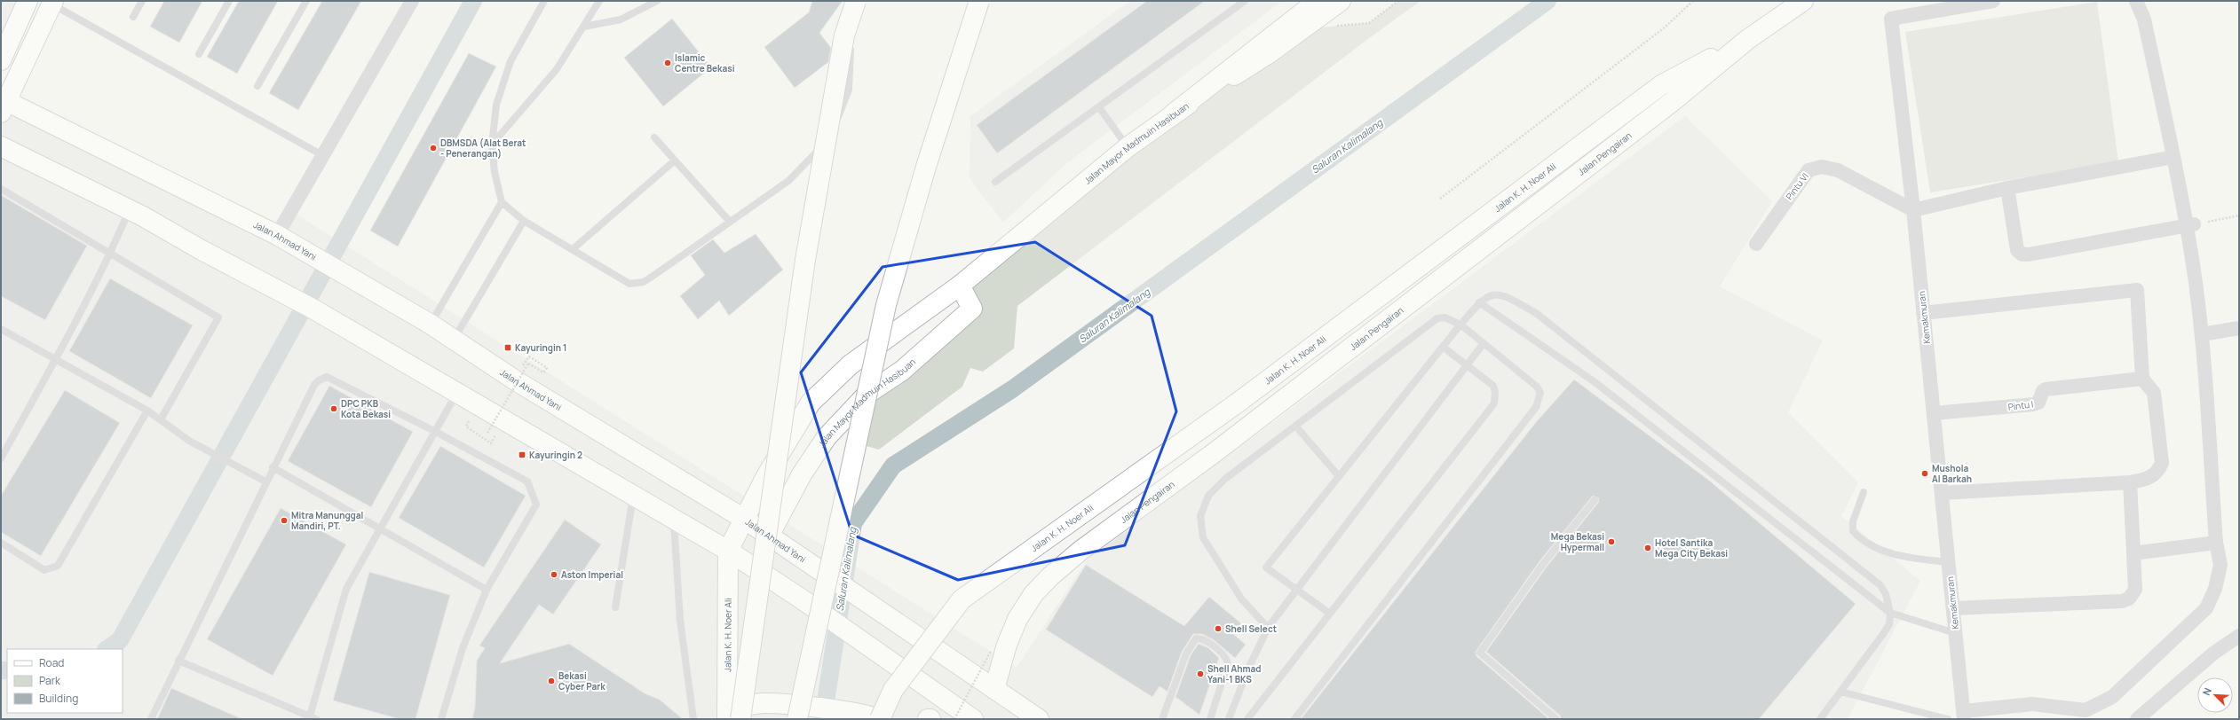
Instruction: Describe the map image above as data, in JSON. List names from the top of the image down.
{
  "streets": {
    "main road": [
      "Jalan Mayor Madmuin Hasibuan",
      "Jalan Pengairan",
      "Jalan K. H. Noer Ali",
      "Jalan Ahmad Yani"
    ],
    "street": ["Pintu VI", "Kemakmuran", "Pintu I"]
  },
  "crossings": [
    ["Jalan Mayor Madmuin Hasibuan", "Jalan K. H. Noer Ali"],
    ["Jalan Mayor Madmuin Hasibuan", "Jalan Ahmad Yani"],
    ["Jalan Pengairan", "Jalan K. H. Noer Ali"],
    ["Jalan Pengairan", "Jalan Ahmad Yani"],
    ["Pintu VI", "Kemakmuran"],
    ["Kemakmuran", "Pintu I"]
  ],
  "water": ["Saluran Kalimalang"],
  "places": {
    "other": [
      "Islamic Centre Bekasi",
      "DBMSDA (Alat Berat - Penerangan)",
      "DPC PKB Kota Bekasi",
      "Mushola Al Barkah",
      "Mitra Manunggal Mandiri, PT.",
      "Mega Bekasi Hypermall",
      "Hotel Santika Mega City Bekasi",
      "Aston Imperial",
      "Shell Select",
      "Shell Ahmad Yani-1 BKS",
      "Bekasi Cyber Park"
    ],
    "transit": ["Kayuringin 1", "Kayuringin 2"]
  },
  "legend": ["Road", "Park", "Building"],
  "north": "top left"
}
